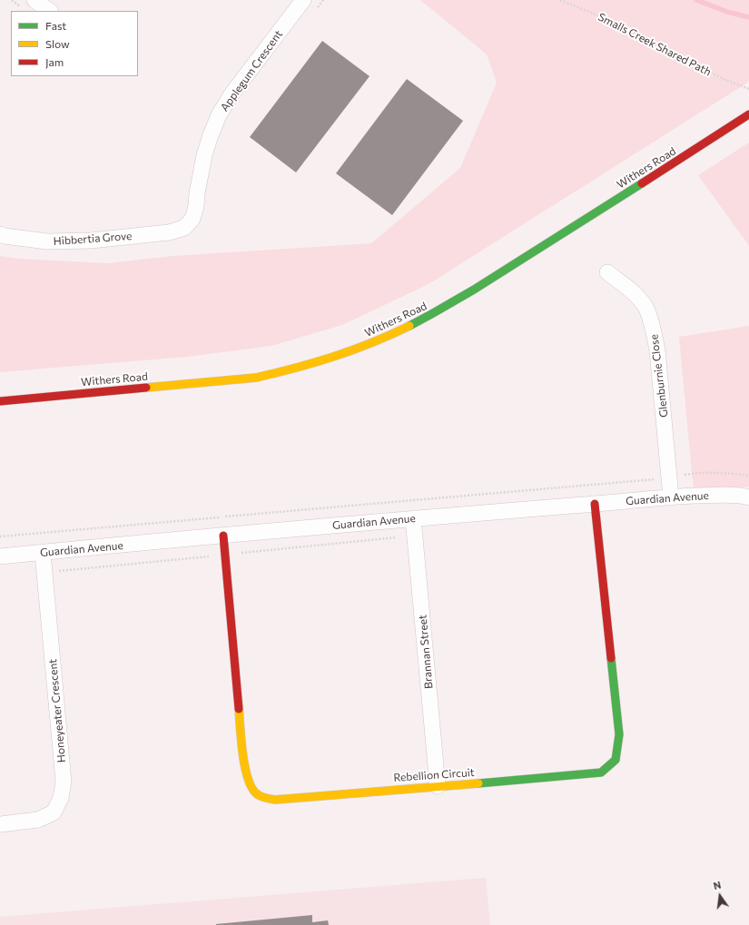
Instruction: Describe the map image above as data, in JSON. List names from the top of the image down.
{
  "streets": {
    "street": [
      "Applegum Crescent",
      "Withers Road",
      "Hibbertia Grove",
      "Glenburnie Close",
      "Guardian Avenue",
      "Brannan Street",
      "Honeyeater Crescent",
      "Rebellion Circuit"
    ],
    "path": ["Smalls Creek Shared Path"]
  },
  "crossings": [
    ["Applegum Crescent", "Hibbertia Grove"],
    ["Glenburnie Close", "Guardian Avenue"],
    ["Guardian Avenue", "Brannan Street"],
    ["Guardian Avenue", "Honeyeater Crescent"],
    ["Guardian Avenue", "Rebellion Circuit"],
    ["Brannan Street", "Rebellion Circuit"]
  ],
  "legend": ["Fast", "Slow", "Jam"],
  "north": "top"
}
